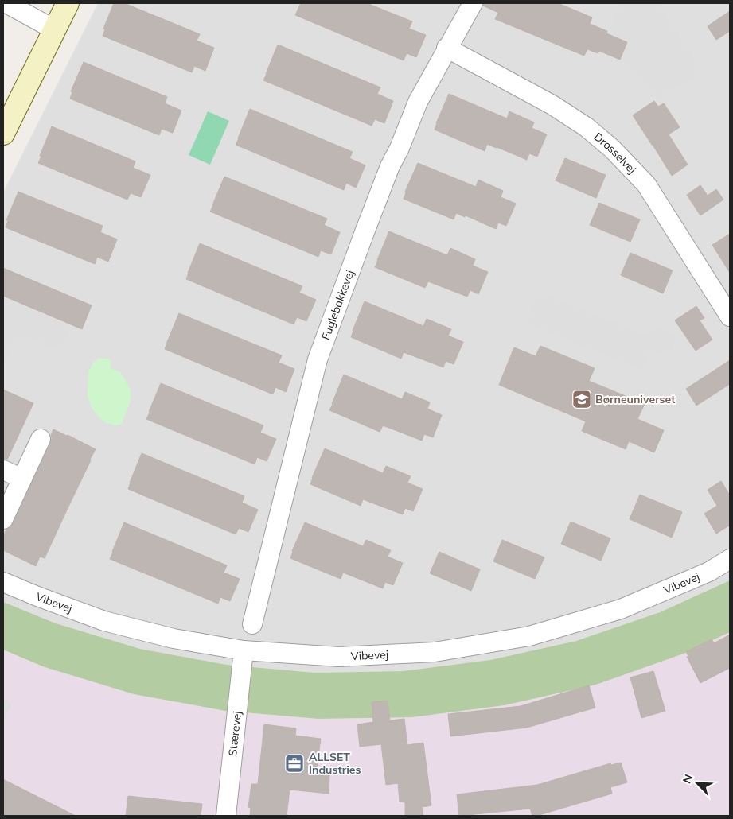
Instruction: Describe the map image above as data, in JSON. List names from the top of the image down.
{
  "streets": {
    "street": [
      "Drosselvej",
      "Fuglebakkevej",
      "Vibevej",
      "Stærevej"
    ]
  },
  "crossings": [
    ["Drosselvej", "Fuglebakkevej"],
    ["Vibevej", "Stærevej"]
  ],
  "places": {
    "school or university": ["Børneuniverset"],
    "office": ["ALLSET Industries"]
  },
  "north": "top left"
}
